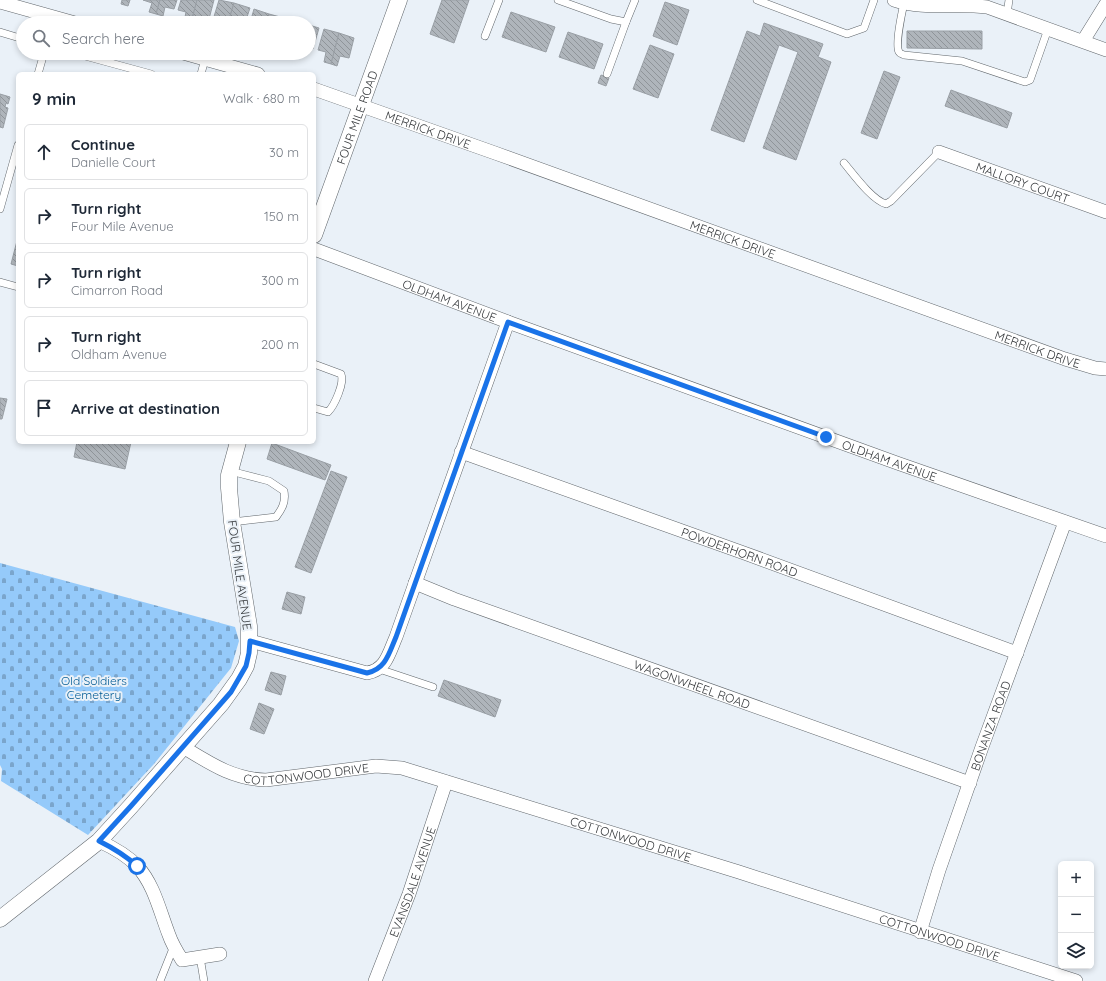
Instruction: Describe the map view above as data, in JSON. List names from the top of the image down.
{
  "streets": {
    "street": [
      "FOUR MILE ROAD",
      "MERRICK DRIVE",
      "MALLORY COURT",
      "OLDHAM AVENUE",
      "POWDERHORN ROAD",
      "FOUR MILE AVENUE",
      "WAGONWHEEL ROAD",
      "BONANZA ROAD",
      "COTTONWOOD DRIVE",
      "EVANSDALE AVENUE"
    ]
  },
  "crossings": [
    ["FOUR MILE ROAD", "MERRICK DRIVE"],
    ["OLDHAM AVENUE", "BONANZA ROAD"],
    ["POWDERHORN ROAD", "BONANZA ROAD"],
    ["FOUR MILE AVENUE", "COTTONWOOD DRIVE"],
    ["WAGONWHEEL ROAD", "BONANZA ROAD"],
    ["BONANZA ROAD", "COTTONWOOD DRIVE"],
    ["COTTONWOOD DRIVE", "EVANSDALE AVENUE"]
  ],
  "parks": ["Old Soldiers Cemetery"],
  "page": {
    "search": "Search here",
    "heading": ["9 min", "Walk · 680 m"],
    "list": [
      ["Continue", "Danielle Court", "30 m"],
      ["Turn right", "Four Mile Avenue", "150 m"],
      ["Turn right", "Cimarron Road", "300 m"],
      ["Turn right", "Oldham Avenue", "200 m"],
      "Arrive at destination"
    ],
    "map_buttons": ["+", "−"]
  }
}
